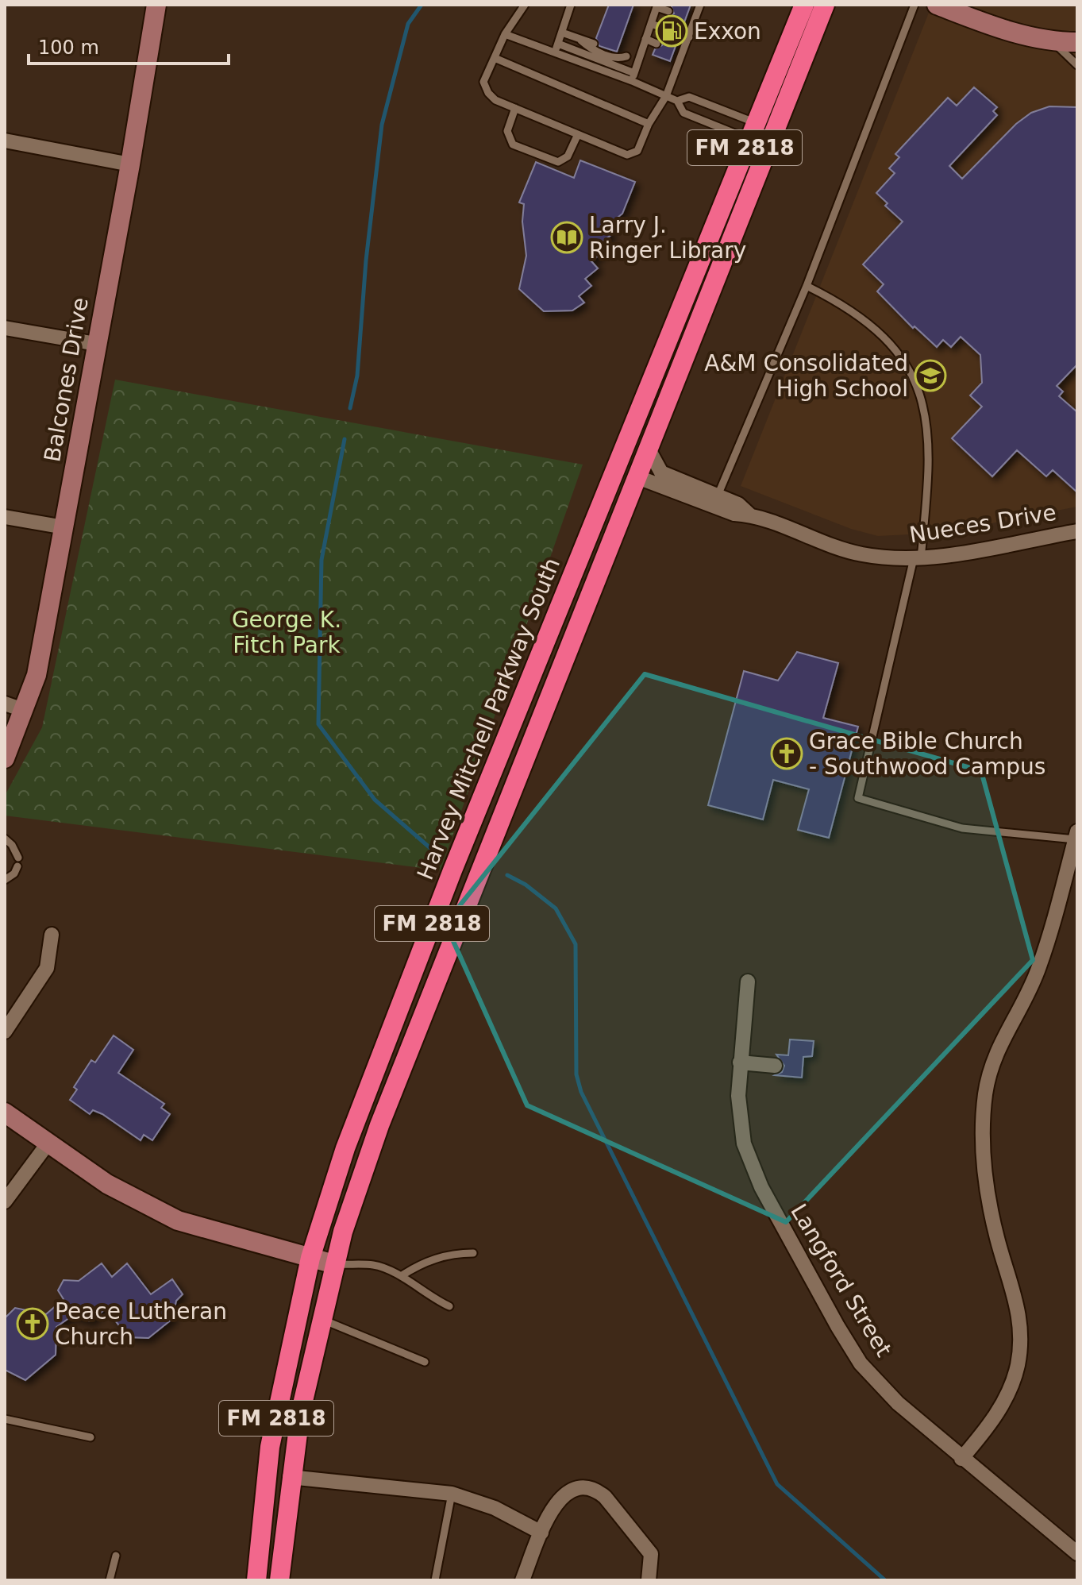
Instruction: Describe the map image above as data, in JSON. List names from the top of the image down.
{
  "streets": {
    "highway": ["FM 2818", "Harvey Mitchell Parkway South"],
    "street": ["Balcones Drive", "Nueces Drive", "Langford Street"]
  },
  "crossings": [
    ["FM 2818", "Nueces Drive"]
  ],
  "parks": ["George K. Fitch Park"],
  "places": {
    "fuel station": ["Exxon"],
    "library": ["Larry J. Ringer Library"],
    "school or university": ["A&M Consolidated High School"],
    "church": ["Grace Bible Church - Southwood Campus", "Peace Lutheran Church"]
  },
  "scale_bar": "100 m"
}
